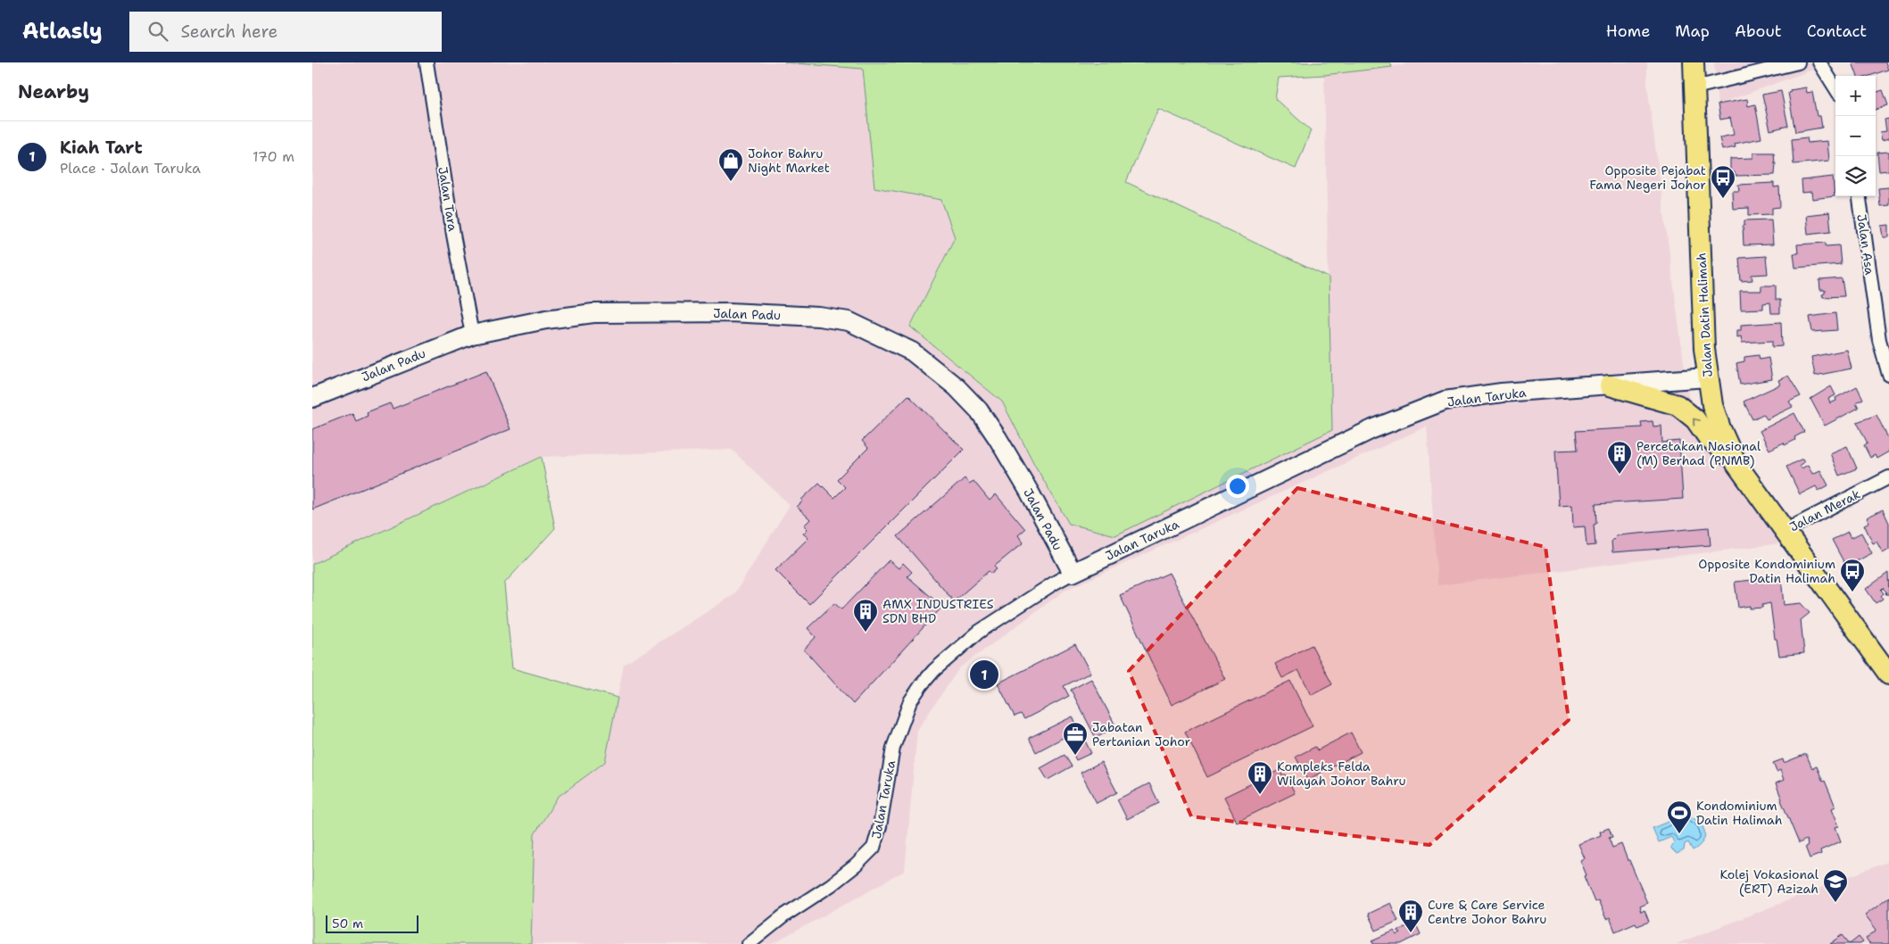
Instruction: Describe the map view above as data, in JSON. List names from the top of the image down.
{
  "streets": {
    "main road": ["Jalan Datin Halimah"],
    "street": [
      "Jalan Tara",
      "Jalan Asa",
      "Jalan Padu",
      "Jalan Taruka",
      "Jalan Merak"
    ]
  },
  "crossings": [
    ["Jalan Tara", "Jalan Padu"],
    ["Jalan Padu", "Jalan Taruka"],
    ["Jalan Datin Halimah", "Jalan Taruka"],
    ["Jalan Datin Halimah", "Jalan Merak"]
  ],
  "places": {
    "shop": ["Johor Bahru Night Market"],
    "bus stop": ["Opposite Pejabat Fama Negeri Johor", "Opposite Kondominium Datin Halimah"],
    "building": [
      "Percetakan Nasional (M) Berhad (PNMB)",
      "AMX INDUSTRIES SDN BHD",
      "Kompleks Felda Wilayah Johor Bahru",
      "Cure & Care Service Centre Johor Bahru"
    ],
    "office": ["Jabatan Pertanian Johor"],
    "sports": ["Kondominium Datin Halimah"],
    "school or university": ["Kolej Vokasional (ERT) Azizah"]
  },
  "scale_bar": "50 m",
  "page": {
    "header": "Atlasly",
    "search": "Search here",
    "nav": [
      "Home",
      "Map",
      "About",
      "Contact"
    ],
    "heading": "Nearby",
    "map_buttons": ["+", "−"],
    "list": [
      {
        "mark": "1",
        "name": "Kiah Tart",
        "note": "Place · Jalan Taruka",
        "value": "170 m"
      }
    ],
    "pins": "1",
    "scale": "50 m"
  }
}
